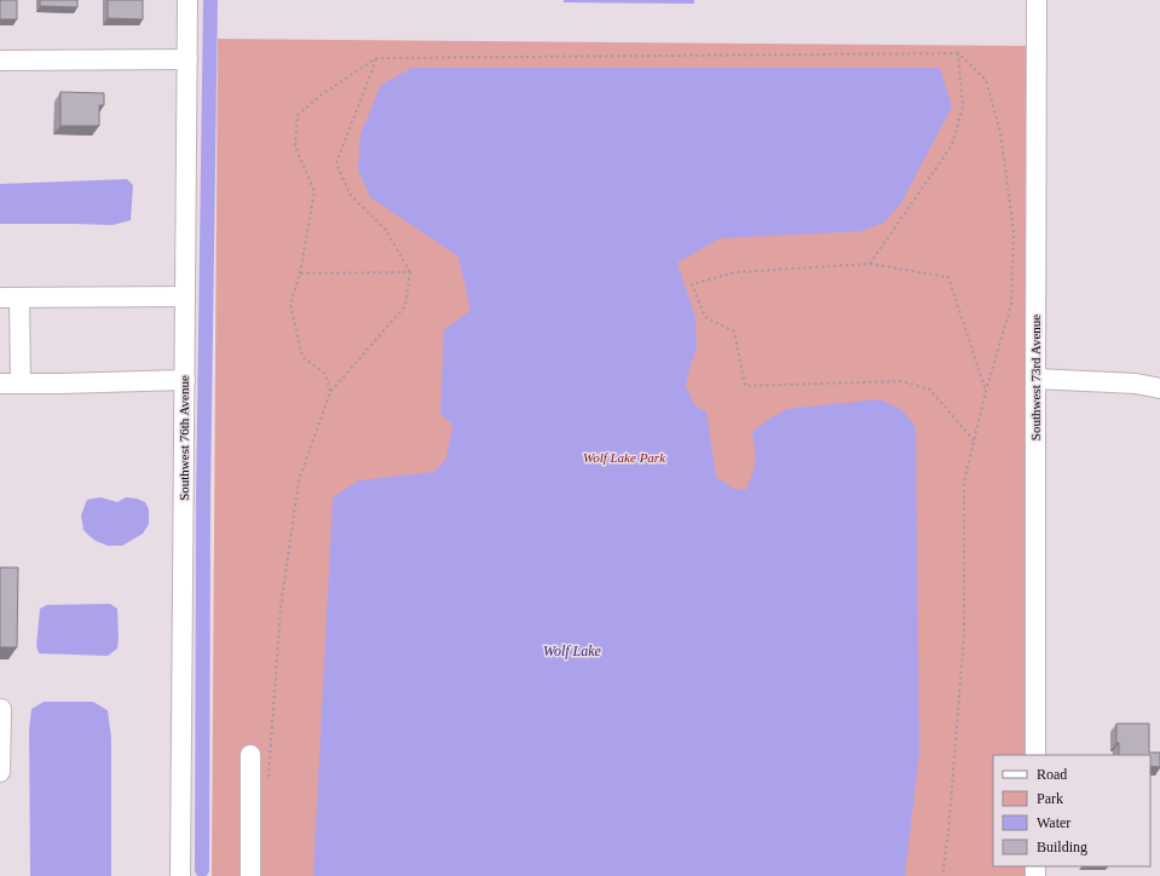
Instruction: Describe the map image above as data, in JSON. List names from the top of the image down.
{
  "streets": {
    "street": ["Southwest 73rd Avenue", "Southwest 76th Avenue"]
  },
  "water": ["Wolf Lake"],
  "parks": ["Wolf Lake Park"],
  "legend": [
    "Road",
    "Park",
    "Water",
    "Building"
  ]
}
